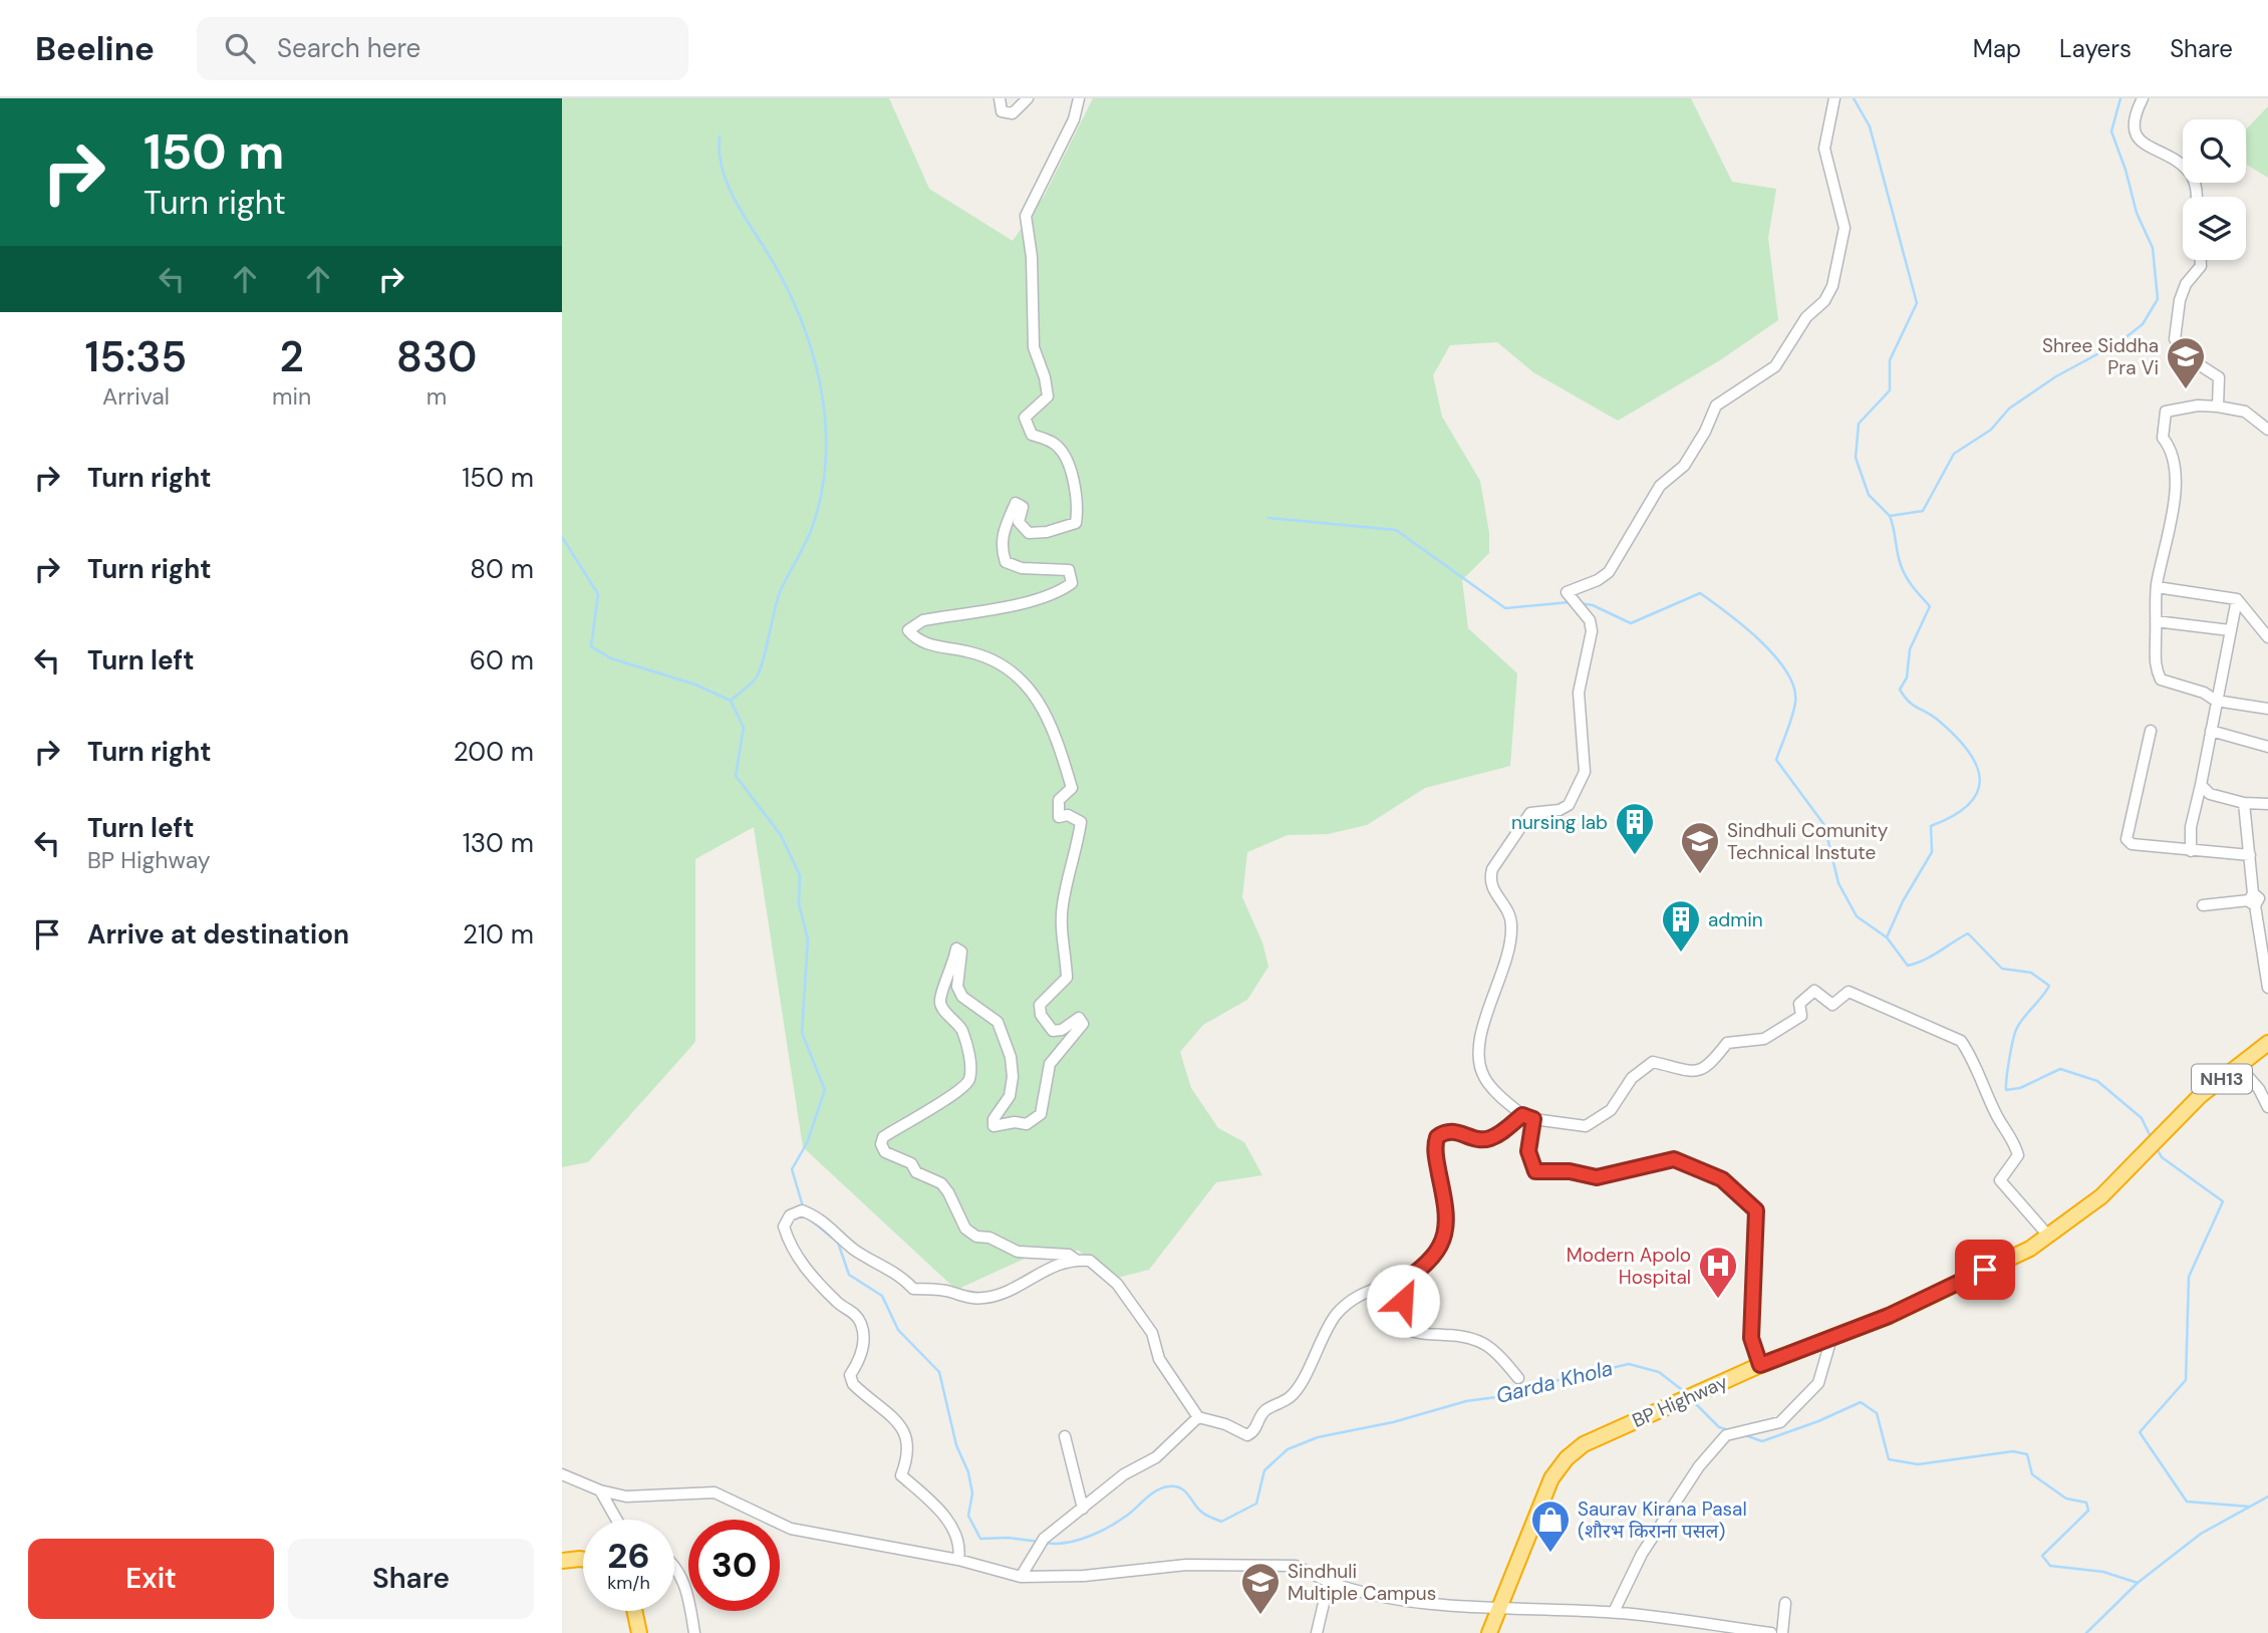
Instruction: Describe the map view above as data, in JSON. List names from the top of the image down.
{
  "streets": {
    "highway": ["NH13", "BP Highway"]
  },
  "water": ["Garda Khola"],
  "places": {
    "school or university": ["Shree Siddha Pra Vi", "Sindhuli Comunity Technical Instute", "Sindhuli Multiple Campus"],
    "building": ["nursing lab", "admin"],
    "hospital": ["Modern Apolo Hospital"],
    "shop": ["Saurav Kirana Pasal (शौरभ किराना पसल)"]
  },
  "page": {
    "header": "Beeline",
    "search": "Search here",
    "nav": ["Map", "Layers", "Share"],
    "turn": ["150 m", "Turn right"],
    "eta": [
      "15:35",
      "Arrival",
      "2",
      "min",
      "830",
      "m"
    ],
    "list": [
      {
        "name": "Turn right",
        "value": "150 m"
      },
      {
        "name": "Turn right",
        "value": "80 m"
      },
      {
        "name": "Turn left",
        "value": "60 m"
      },
      {
        "name": "Turn right",
        "value": "200 m"
      },
      {
        "name": "Turn left",
        "note": "BP Highway",
        "value": "130 m"
      },
      {
        "name": "Arrive at destination",
        "value": "210 m"
      }
    ],
    "speed": "26 km/h",
    "limit": "30",
    "buttons": ["Exit", "Share"]
  }
}
